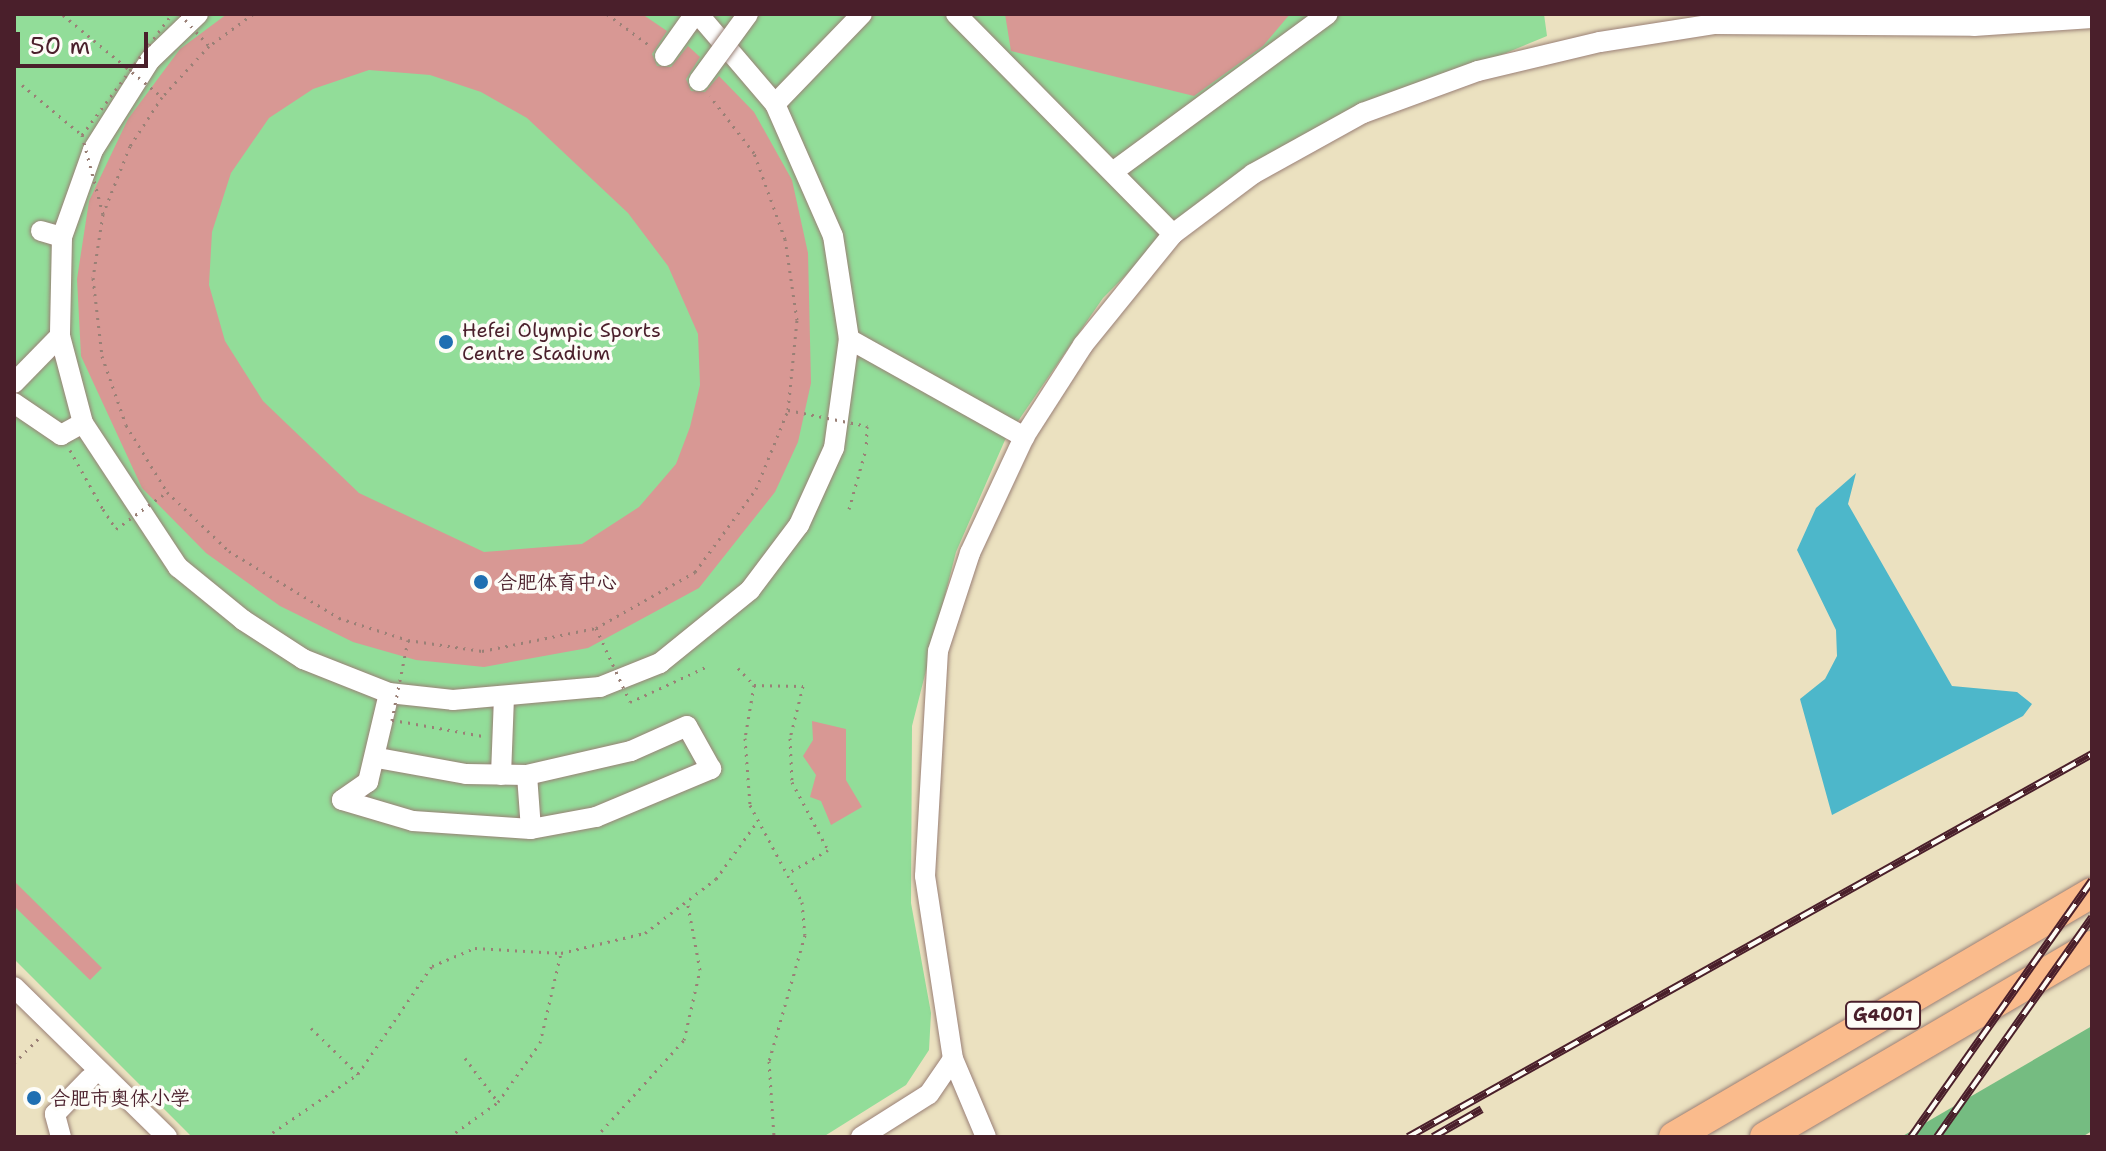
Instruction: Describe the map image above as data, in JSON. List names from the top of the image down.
{
  "streets": {
    "highway": ["G4001"]
  },
  "places": ["Hefei Olympic Sports Centre Stadium", "合肥体育中心", "合肥市奥体小学"],
  "scale_bar": "50 m"
}
